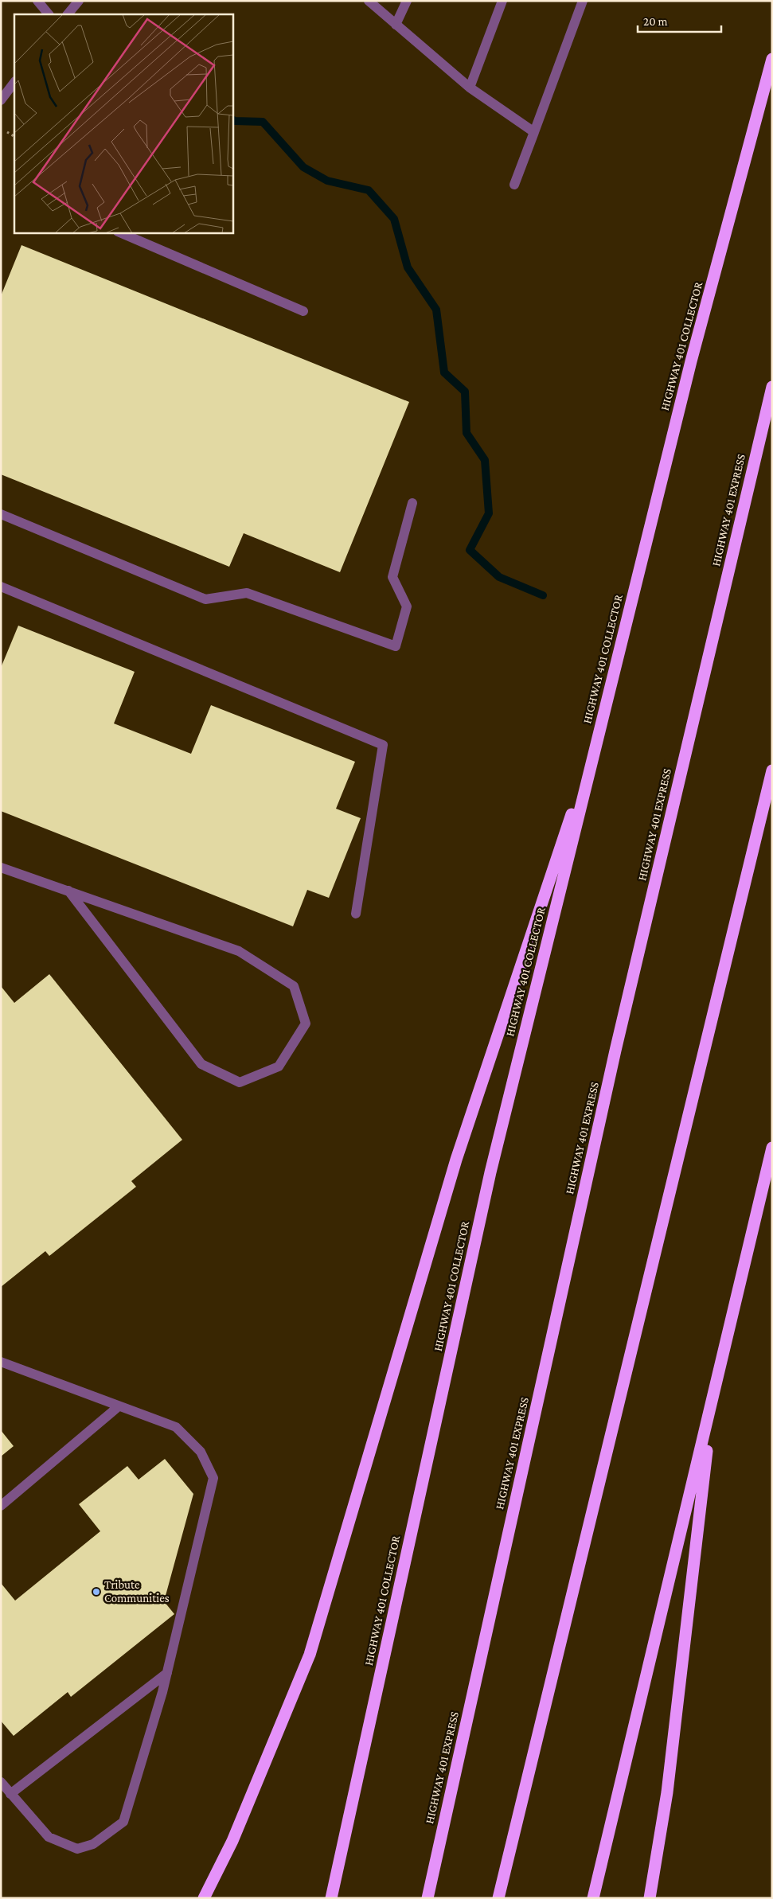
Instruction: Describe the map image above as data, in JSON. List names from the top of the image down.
{
  "streets": {
    "highway": ["HIGHWAY 401 COLLECTOR", "HIGHWAY 401 EXPRESS"]
  },
  "places": ["Tribute Communities"],
  "scale_bar": "20 m"
}
